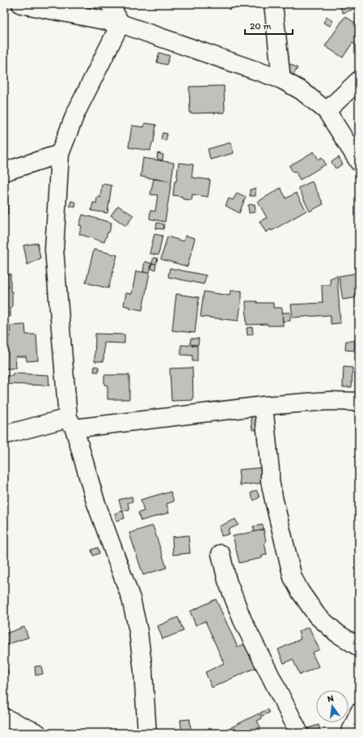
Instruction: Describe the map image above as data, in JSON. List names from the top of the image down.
{
  "scale_bar": "20 m",
  "north": "top"
}
